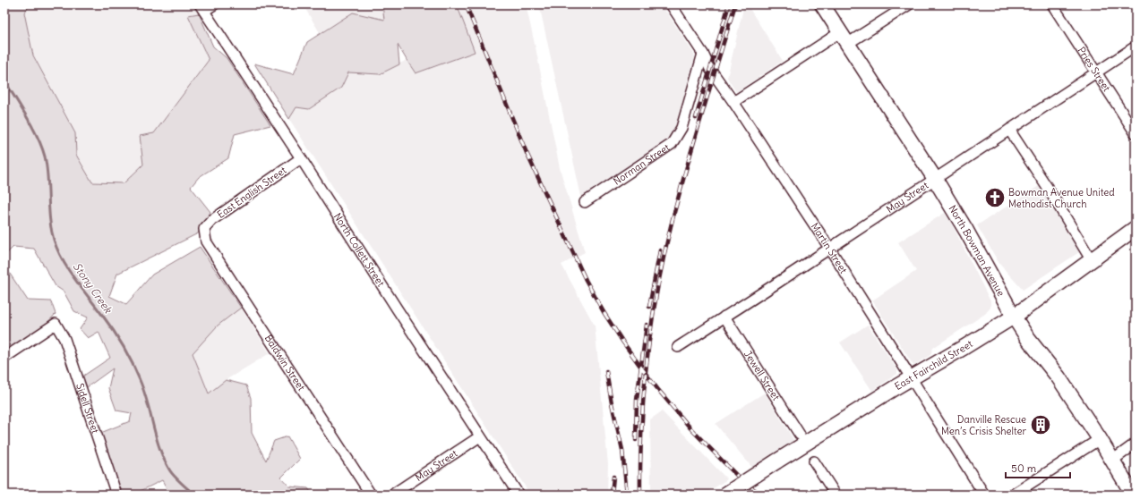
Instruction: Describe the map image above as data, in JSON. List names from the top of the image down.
{
  "streets": {
    "street": [
      "Pries Street",
      "Norman Street",
      "East English Street",
      "May Street",
      "Martin Street",
      "North Collett Street",
      "North Bowman Avenue",
      "Baldwin Street",
      "East Fairchild Street",
      "Jewell Street",
      "Sidell Street"
    ]
  },
  "crossings": [
    ["Pries Street", "May Street"],
    ["Norman Street", "Martin Street"],
    ["East English Street", "North Collett Street"],
    ["East English Street", "Baldwin Street"],
    ["May Street", "Martin Street"],
    ["May Street", "North Collett Street"],
    ["May Street", "North Bowman Avenue"],
    ["May Street", "Jewell Street"],
    ["Martin Street", "East Fairchild Street"],
    ["North Bowman Avenue", "East Fairchild Street"]
  ],
  "water": ["Stony Creek"],
  "places": {
    "church": ["Bowman Avenue United Methodist Church"],
    "building": ["Danville Rescue Men’s Crisis Shelter"]
  },
  "scale_bar": "50 m"
}
